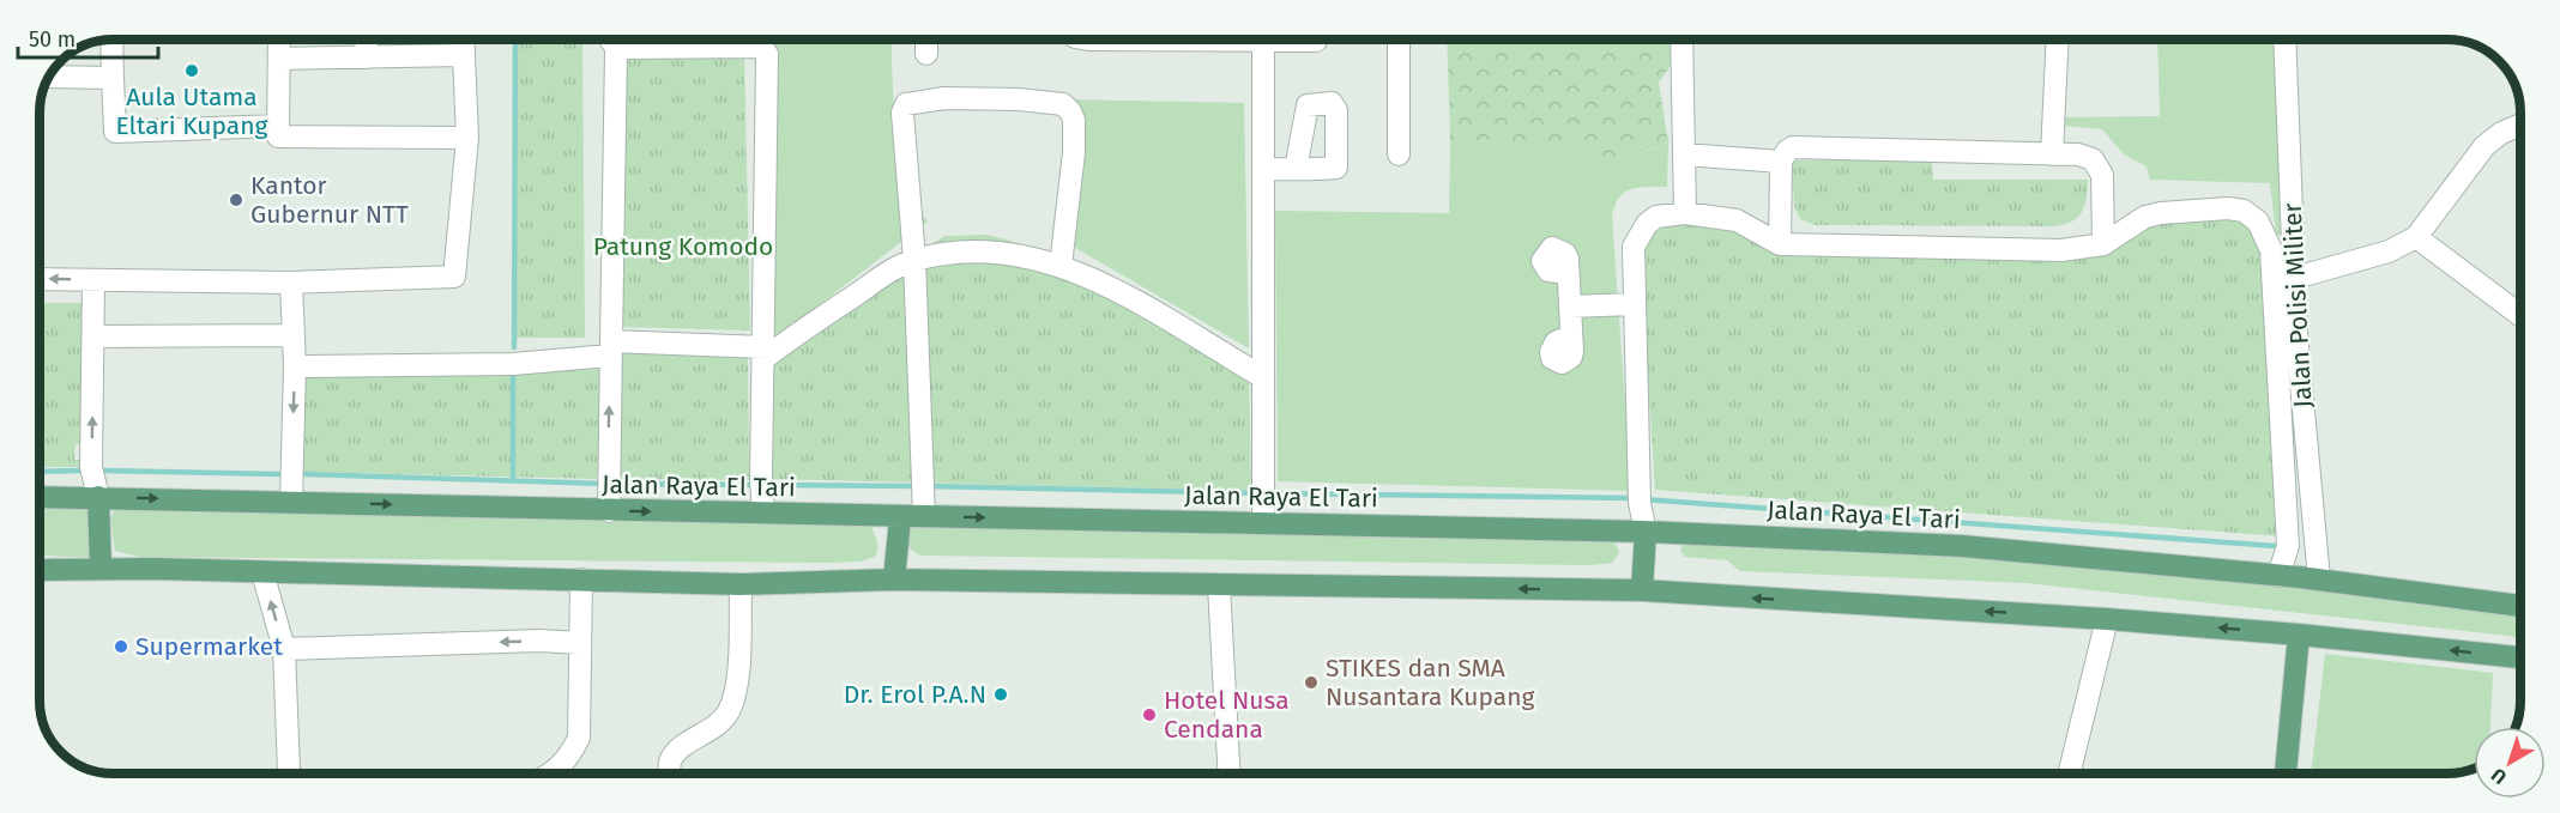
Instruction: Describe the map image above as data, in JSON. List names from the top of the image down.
{
  "streets": {
    "main road": ["Jalan Raya El Tari"],
    "street": ["Jalan Polisi Militer"]
  },
  "crossings": [
    ["Jalan Polisi Militer", "Jalan Raya El Tari"]
  ],
  "parks": ["Patung Komodo"],
  "places": [
    "Aula Utama Eltari Kupang",
    "Kantor Gubernur NTT",
    "Supermarket",
    "STIKES dan SMA Nusantara Kupang",
    "Dr. Erol P.A.N",
    "Hotel Nusa Cendana"
  ],
  "scale_bar": "50 m",
  "north": "bottom left"
}
